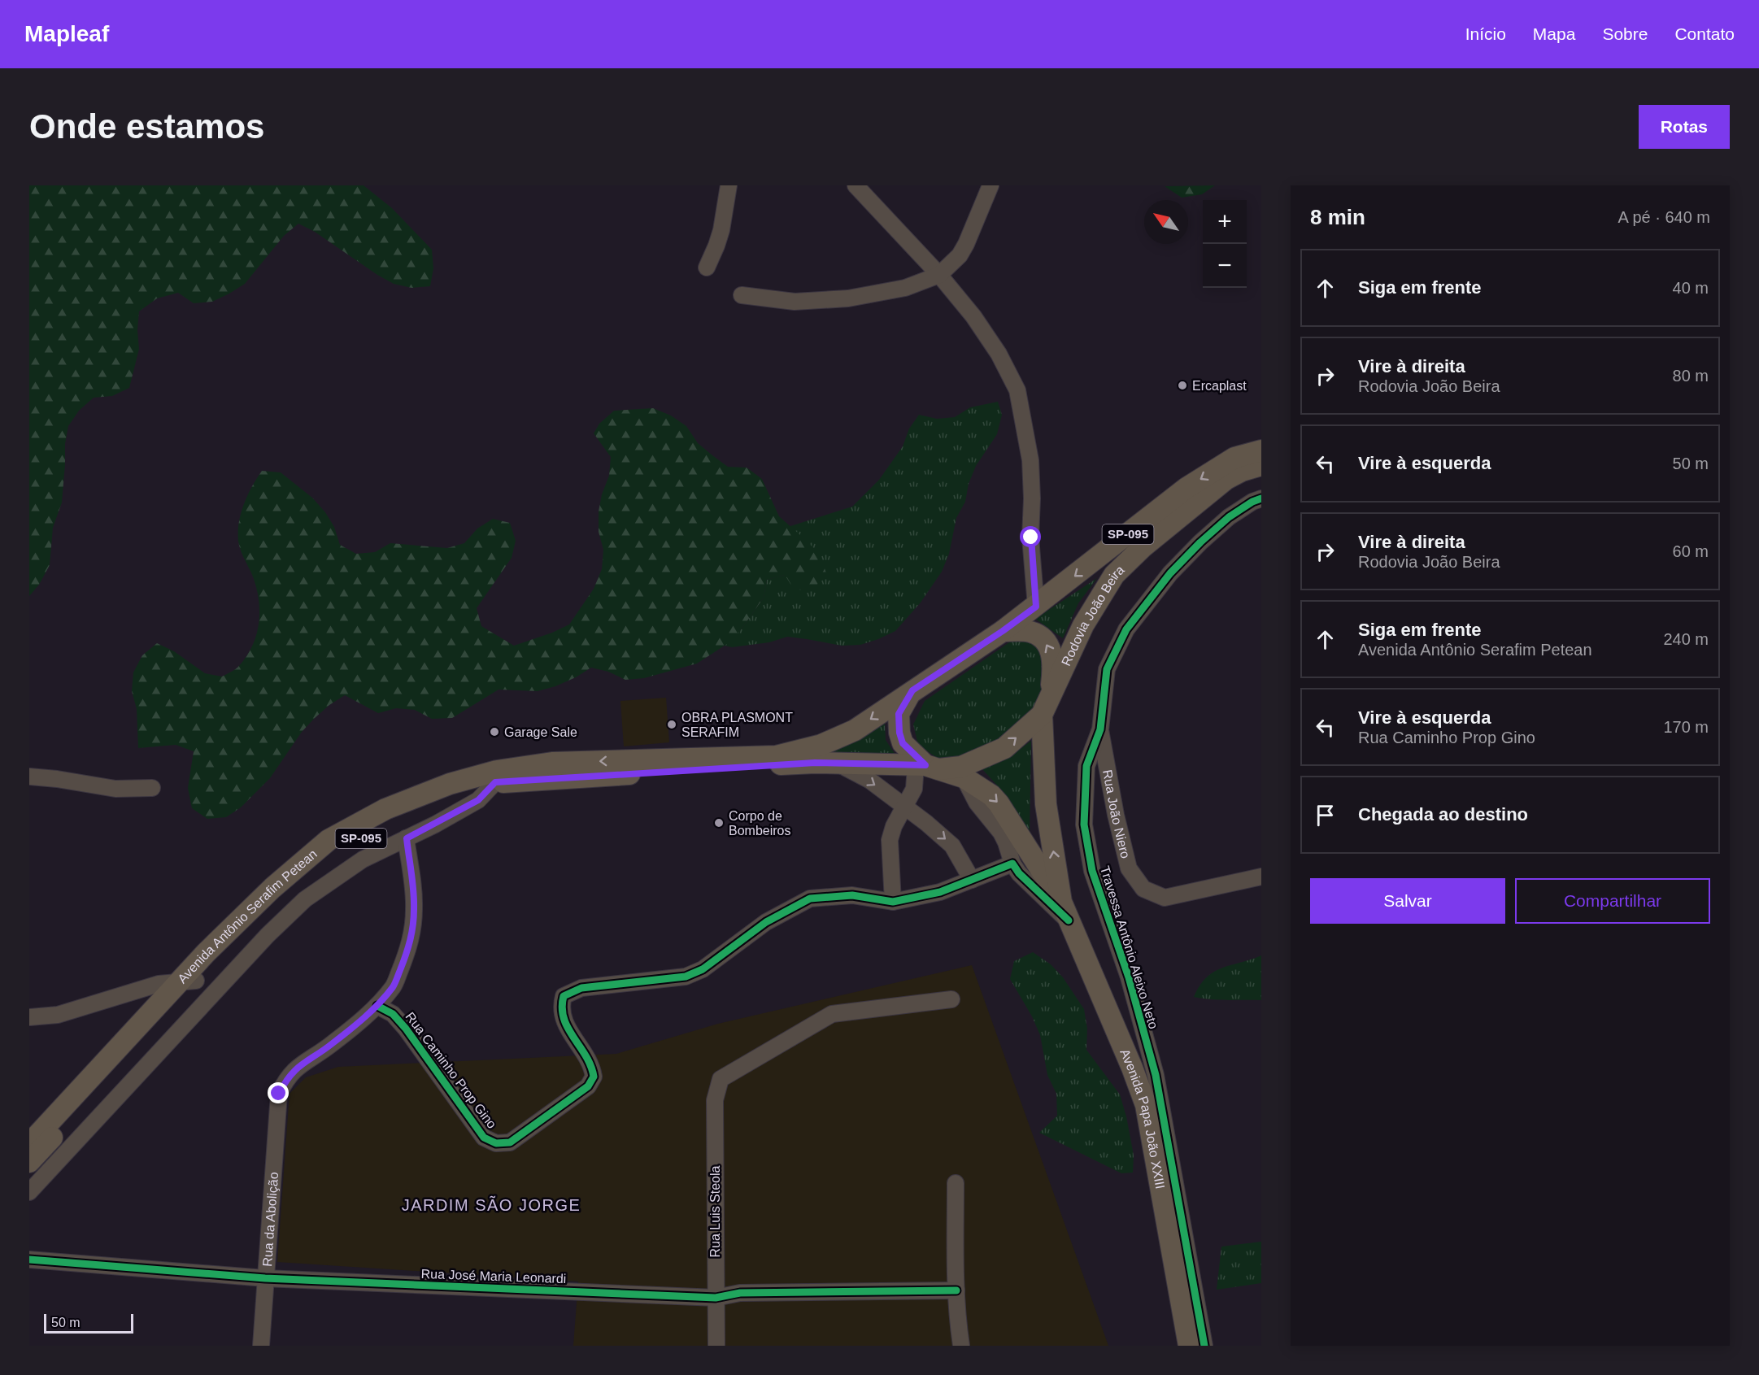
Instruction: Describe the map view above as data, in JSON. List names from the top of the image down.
{
  "streets": {
    "main road": [
      "SP-095",
      "Rodovia João Beira",
      "Avenida Antônio Serafim Petean",
      "Avenida Papa João XXIII"
    ],
    "street": [
      "Rua João Niero",
      "Travessa Antônio Aleixo Neto",
      "Rua Caminho Prop Gino",
      "Rua Luis Steola",
      "Rua da Abolição",
      "Rua José Maria Leonardi"
    ]
  },
  "crossings": [
    ["Rodovia João Beira", "Avenida Antônio Serafim Petean"],
    ["Rodovia João Beira", "Avenida Papa João XXIII"],
    ["Rua João Niero", "Travessa Antônio Aleixo Neto"],
    ["Avenida Antônio Serafim Petean", "Avenida Papa João XXIII"],
    ["Rua Caminho Prop Gino", "Rua da Abolição"],
    ["Rua Luis Steola", "Rua José Maria Leonardi"],
    ["Rua da Abolição", "Rua José Maria Leonardi"]
  ],
  "districts": ["JARDIM SÃO JORGE"],
  "places": [
    "Ercaplast",
    "OBRA PLASMONT SERAFIM",
    "Garage Sale",
    "Corpo de Bombeiros"
  ],
  "scale_bar": "50 m",
  "north": "top left",
  "page": {
    "header": "Mapleaf",
    "nav": [
      "Início",
      "Mapa",
      "Sobre",
      "Contato"
    ],
    "buttons": [
      "Rotas",
      ["Salvar", "Compartilhar"]
    ],
    "title": "Onde estamos",
    "heading": ["8 min", "A pé · 640 m"],
    "map_buttons": ["+", "−"],
    "list": [
      ["Siga em frente", "40 m"],
      ["Vire à direita", "Rodovia João Beira", "80 m"],
      ["Vire à esquerda", "50 m"],
      ["Vire à direita", "Rodovia João Beira", "60 m"],
      ["Siga em frente", "Avenida Antônio Serafim Petean", "240 m"],
      ["Vire à esquerda", "Rua Caminho Prop Gino", "170 m"],
      "Chegada ao destino"
    ],
    "scale": "50 m"
  }
}
